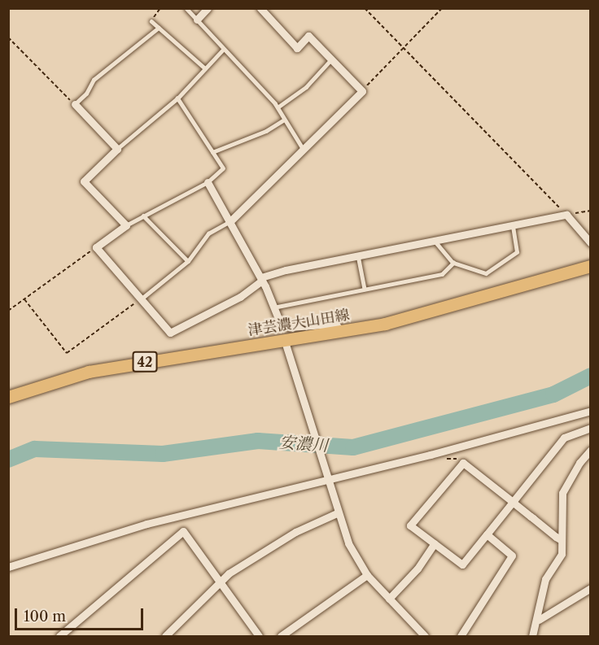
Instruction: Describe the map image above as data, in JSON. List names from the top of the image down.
{
  "streets": {
    "main road": ["津芸濃大山田線", "42"]
  },
  "water": ["安濃川"],
  "scale_bar": "100 m"
}
